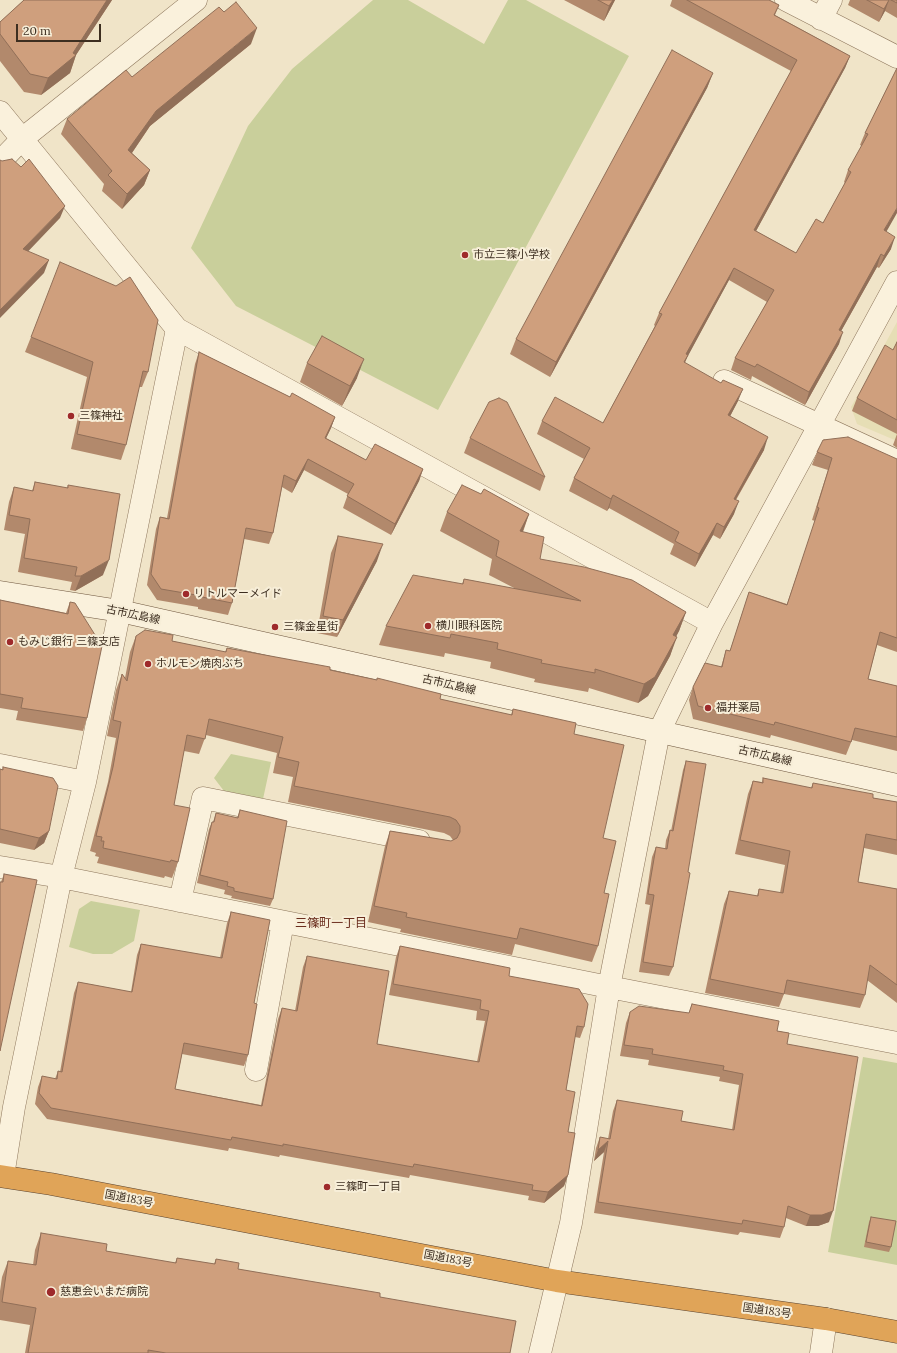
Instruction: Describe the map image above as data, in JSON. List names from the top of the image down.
{
  "streets": {
    "highway": ["国道183号"],
    "street": ["古市広島線"]
  },
  "districts": ["三篠町一丁目"],
  "places": [
    "市立三篠小学校",
    "三篠神社",
    "リトルマーメイド",
    "横川眼科医院",
    "三篠金星街",
    "もみじ銀行 三篠支店",
    "ホルモン焼肉ぶち",
    "福井薬局",
    "三篠町一丁目",
    "慈恵会いまだ病院"
  ],
  "scale_bar": "20 m"
}
